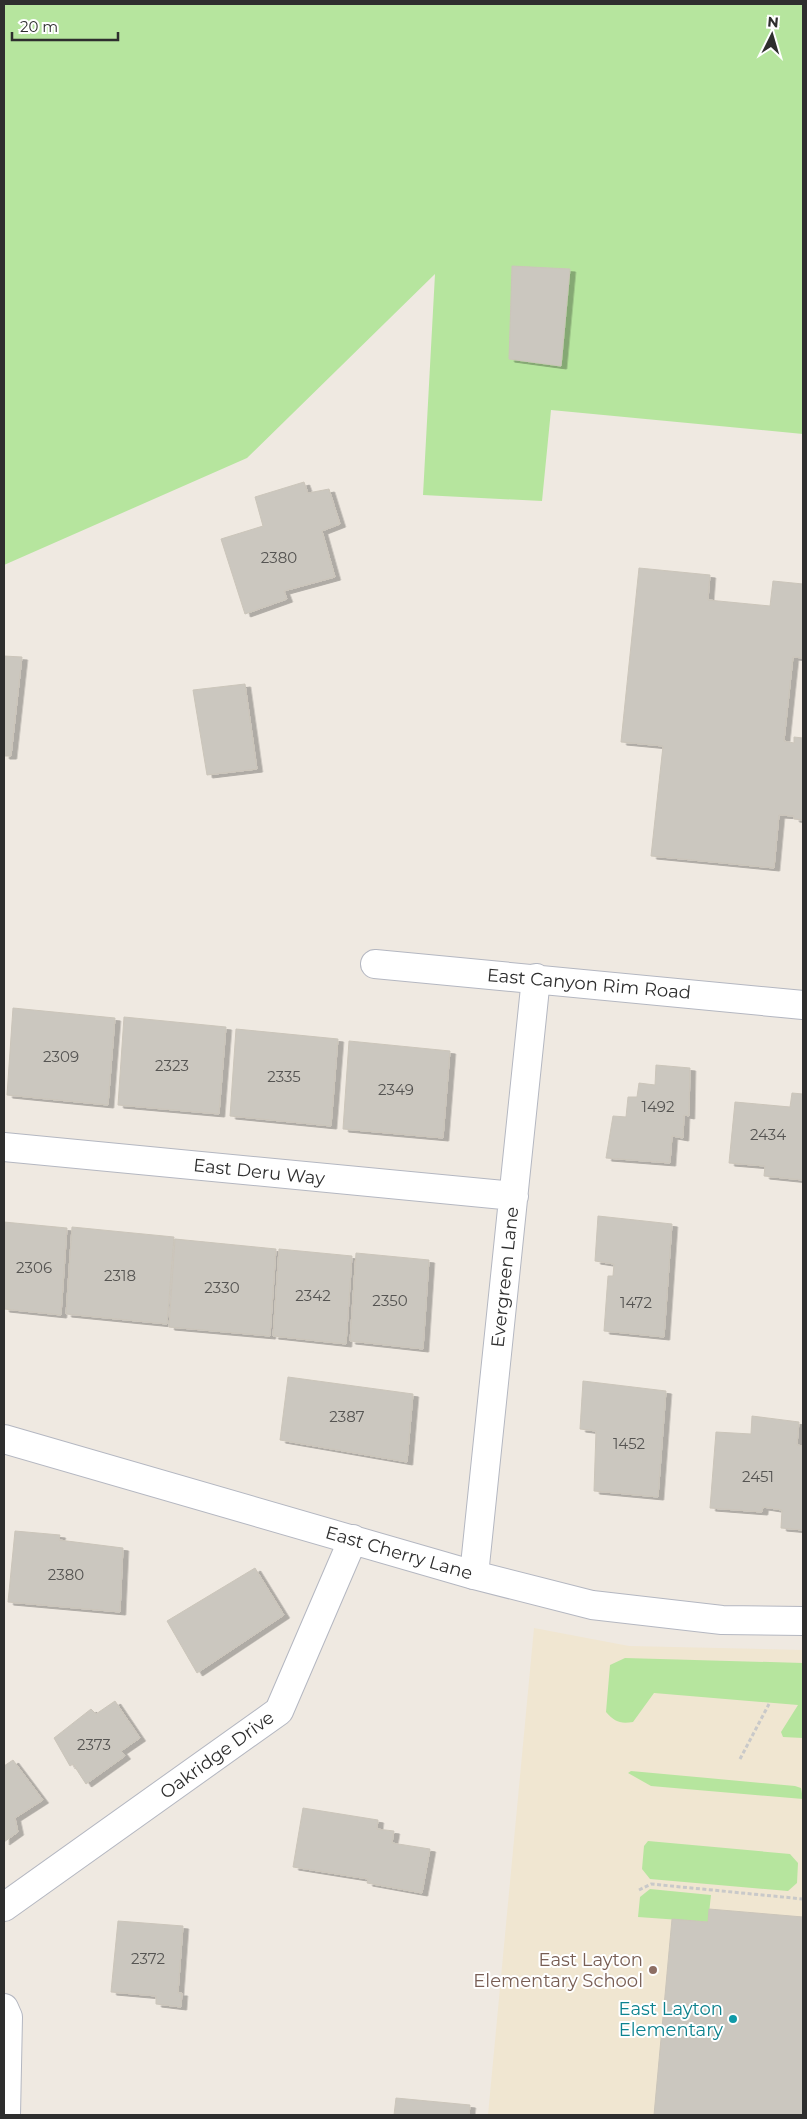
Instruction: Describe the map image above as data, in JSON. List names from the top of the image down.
{
  "streets": {
    "street": [
      "East Canyon Rim Road",
      "East Deru Way",
      "Evergreen Lane",
      "East Cherry Lane",
      "Oakridge Drive"
    ]
  },
  "crossings": [
    ["East Canyon Rim Road", "Evergreen Lane"],
    ["East Deru Way", "Evergreen Lane"],
    ["Evergreen Lane", "East Cherry Lane"],
    ["East Cherry Lane", "Oakridge Drive"]
  ],
  "places": ["East Layton Elementary School", "East Layton Elementary"],
  "house_numbers": [
    "2380",
    "2309",
    "2323",
    "2335",
    "2349",
    "1492",
    "2434",
    "2306",
    "2318",
    "2330",
    "2342",
    "2350",
    "1472",
    "2387",
    "1452",
    "2451",
    "2380",
    "2373",
    "2372"
  ],
  "scale_bar": "20 m",
  "north": "top"
}
